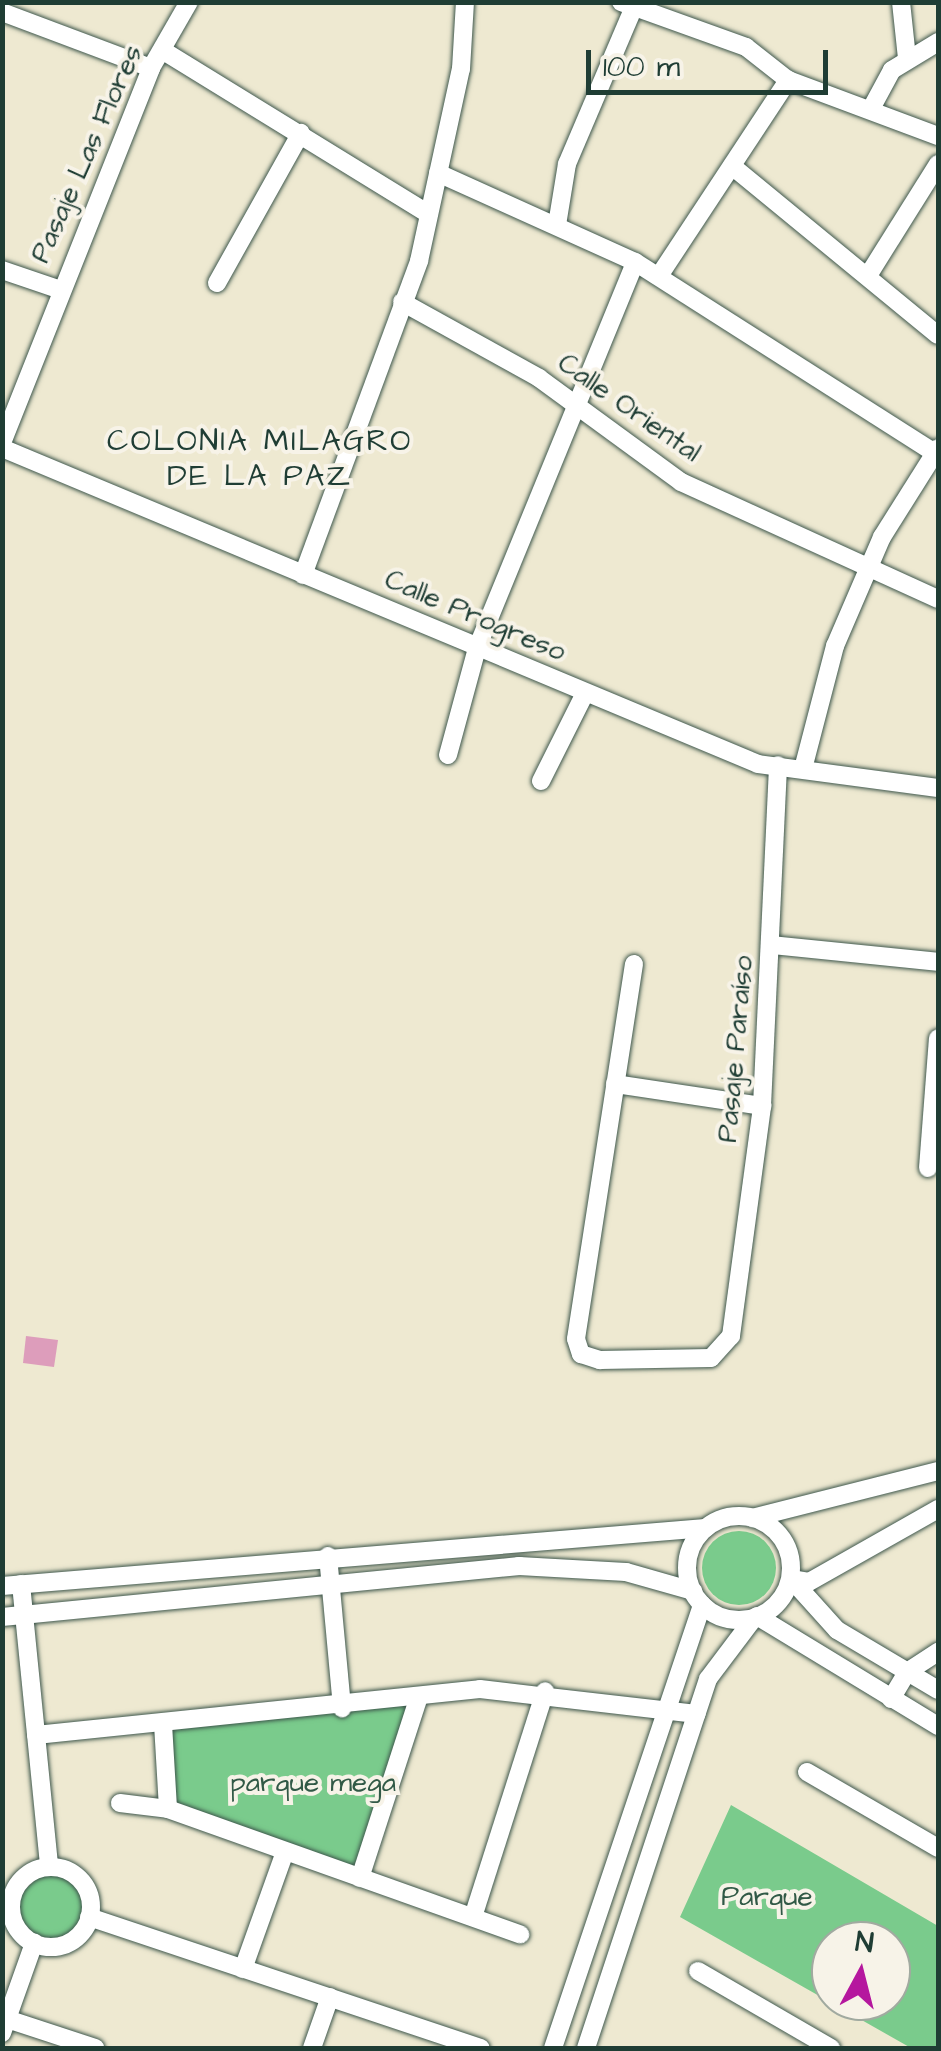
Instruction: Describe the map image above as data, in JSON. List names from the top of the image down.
{
  "streets": {
    "street": [
      "Pasaje Las Flores",
      "Calle Oriental",
      "Calle Progreso",
      "Pasaje Paraíso"
    ]
  },
  "crossings": [
    ["Pasaje Las Flores", "Calle Progreso"],
    ["Calle Progreso", "Pasaje Paraíso"]
  ],
  "districts": ["COLONIA MILAGRO DE LA PAZ"],
  "parks": ["parque mega", "Parque"],
  "scale_bar": "100 m",
  "north": "top"
}
